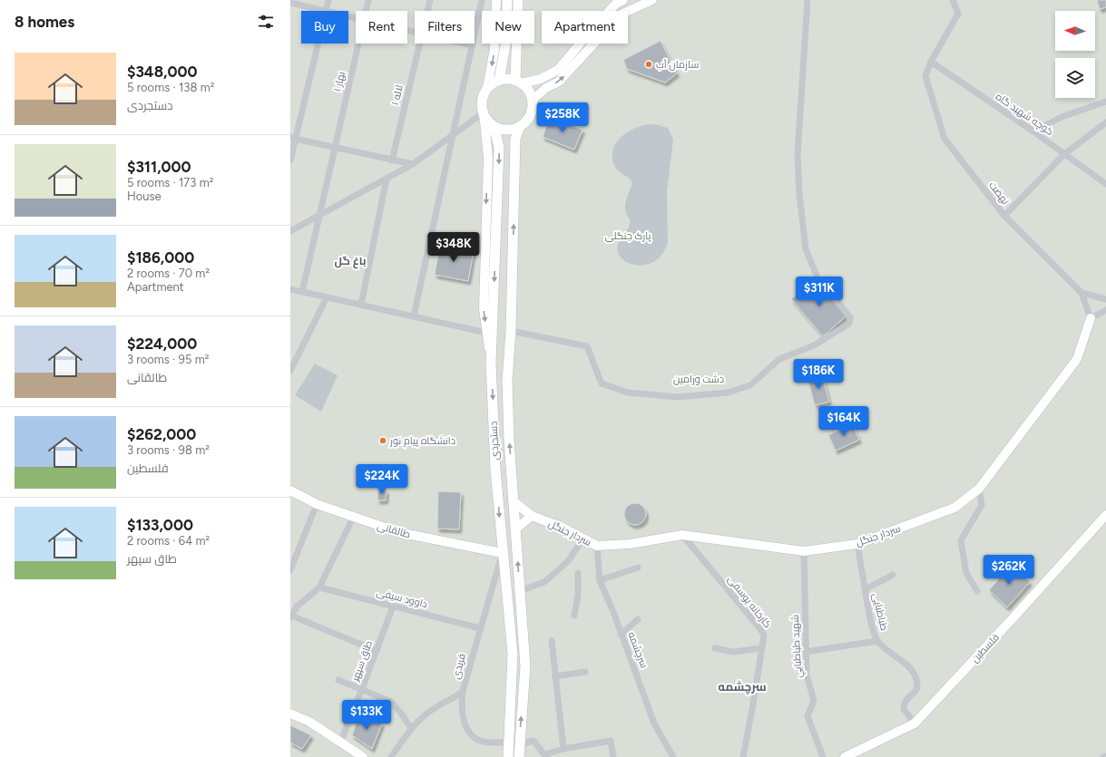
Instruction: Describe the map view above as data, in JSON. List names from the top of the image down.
{
  "streets": {
    "main road": ["دستجردی"],
    "street": [
      "بهار ۱",
      "لاله ۱",
      "کوچه شهید گاه",
      "نهضت",
      "طالقانی",
      "سردار جنگل",
      "داوود سیفی",
      "کارخانه یوسفی",
      "طباطبایی",
      "شهيد طباطبايي",
      "فلسطین",
      "سرچشمه",
      "طاق سپهر",
      "فریدی"
    ]
  },
  "crossings": [
    ["کوچه شهید گاه", "نهضت"],
    ["نهضت", "سردار جنگل"],
    ["دستجردی", "طالقانی"],
    ["دستجردی", "سردار جنگل"],
    ["دستجردی", "فریدی"],
    ["طالقانی", "فریدی"],
    ["سردار جنگل", "کارخانه یوسفی"],
    ["سردار جنگل", "طباطبایی"],
    ["سردار جنگل", "شهيد طباطبايي"],
    ["سردار جنگل", "سرچشمه"],
    ["داوود سیفی", "طاق سپهر"],
    ["داوود سیفی", "فریدی"],
    ["طباطبایی", "فلسطین"]
  ],
  "districts": ["باغ گل", "سرچشمه"],
  "parks": ["پارک جنگلی", "دشت ورامین"],
  "places": ["سازمان آب", "دانشگاه پیام نور"],
  "north": "left",
  "page": {
    "heading": "8 homes",
    "chip": [
      "Buy",
      "Rent",
      "Filters",
      "New",
      "Apartment"
    ],
    "list": [
      {
        "name": "$348,000",
        "note": "5 rooms · 138 m² · دستجردی"
      },
      {
        "name": "$311,000",
        "note": "5 rooms · 173 m² · House"
      },
      {
        "name": "$186,000",
        "note": "2 rooms · 70 m² · Apartment"
      },
      {
        "name": "$224,000",
        "note": "3 rooms · 95 m² · طالقانی"
      },
      {
        "name": "$262,000",
        "note": "3 rooms · 98 m² · فلسطین"
      },
      {
        "name": "$133,000",
        "note": "2 rooms · 64 m² · طاق سپهر"
      }
    ],
    "price": [
      "$258K",
      "$348K",
      "$311K",
      "$186K",
      "$164K",
      "$224K",
      "$262K",
      "$133K"
    ]
  }
}
